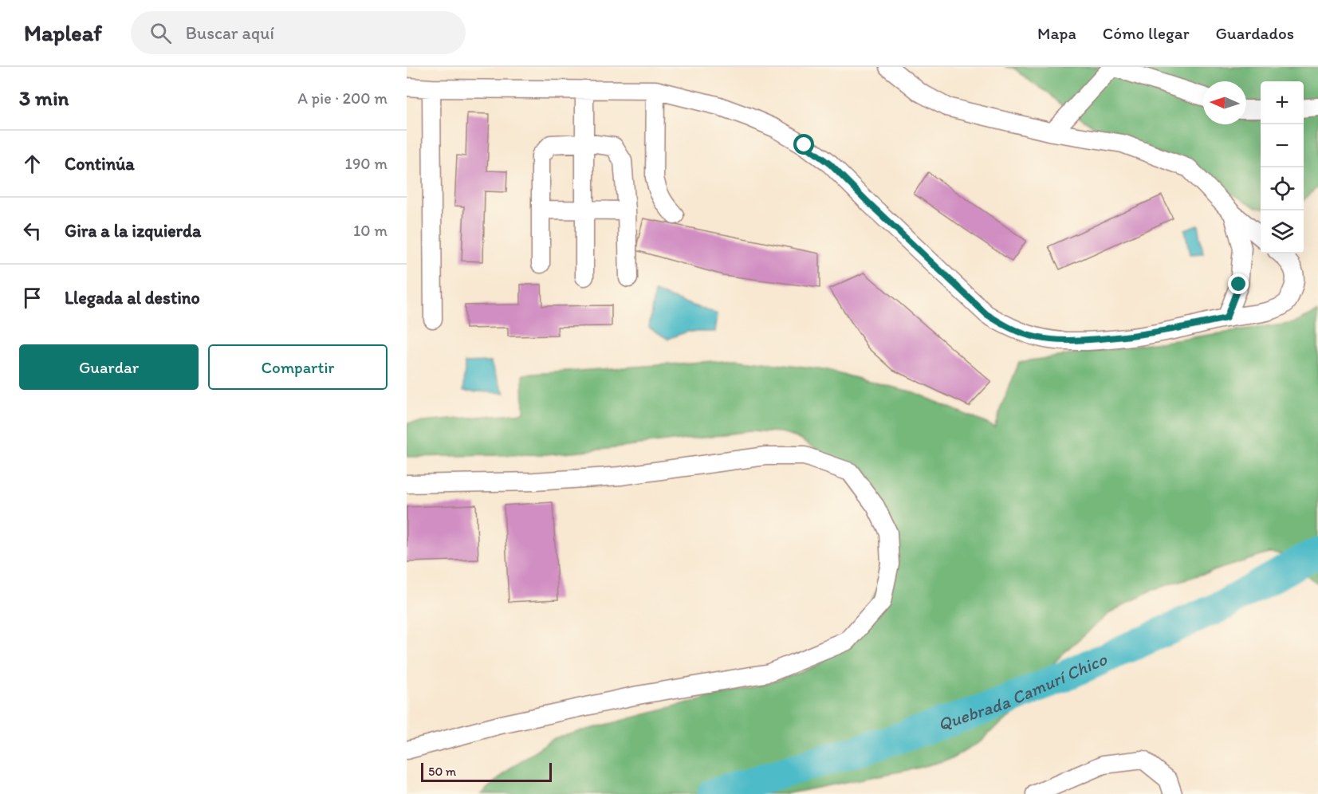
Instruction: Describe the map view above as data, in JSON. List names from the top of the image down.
{
  "water": ["Quebrada Camurí Chico"],
  "scale_bar": "50 m",
  "north": "left",
  "page": {
    "header": "Mapleaf",
    "search": "Buscar aquí",
    "nav": ["Mapa", "Cómo llegar", "Guardados"],
    "heading": ["3 min", "A pie · 200 m"],
    "map_buttons": ["+", "−"],
    "list": [
      ["Continúa", "190 m"],
      ["Gira a la izquierda", "10 m"],
      "Llegada al destino"
    ],
    "buttons": ["Guardar", "Compartir"],
    "scale": "50 m"
  }
}
